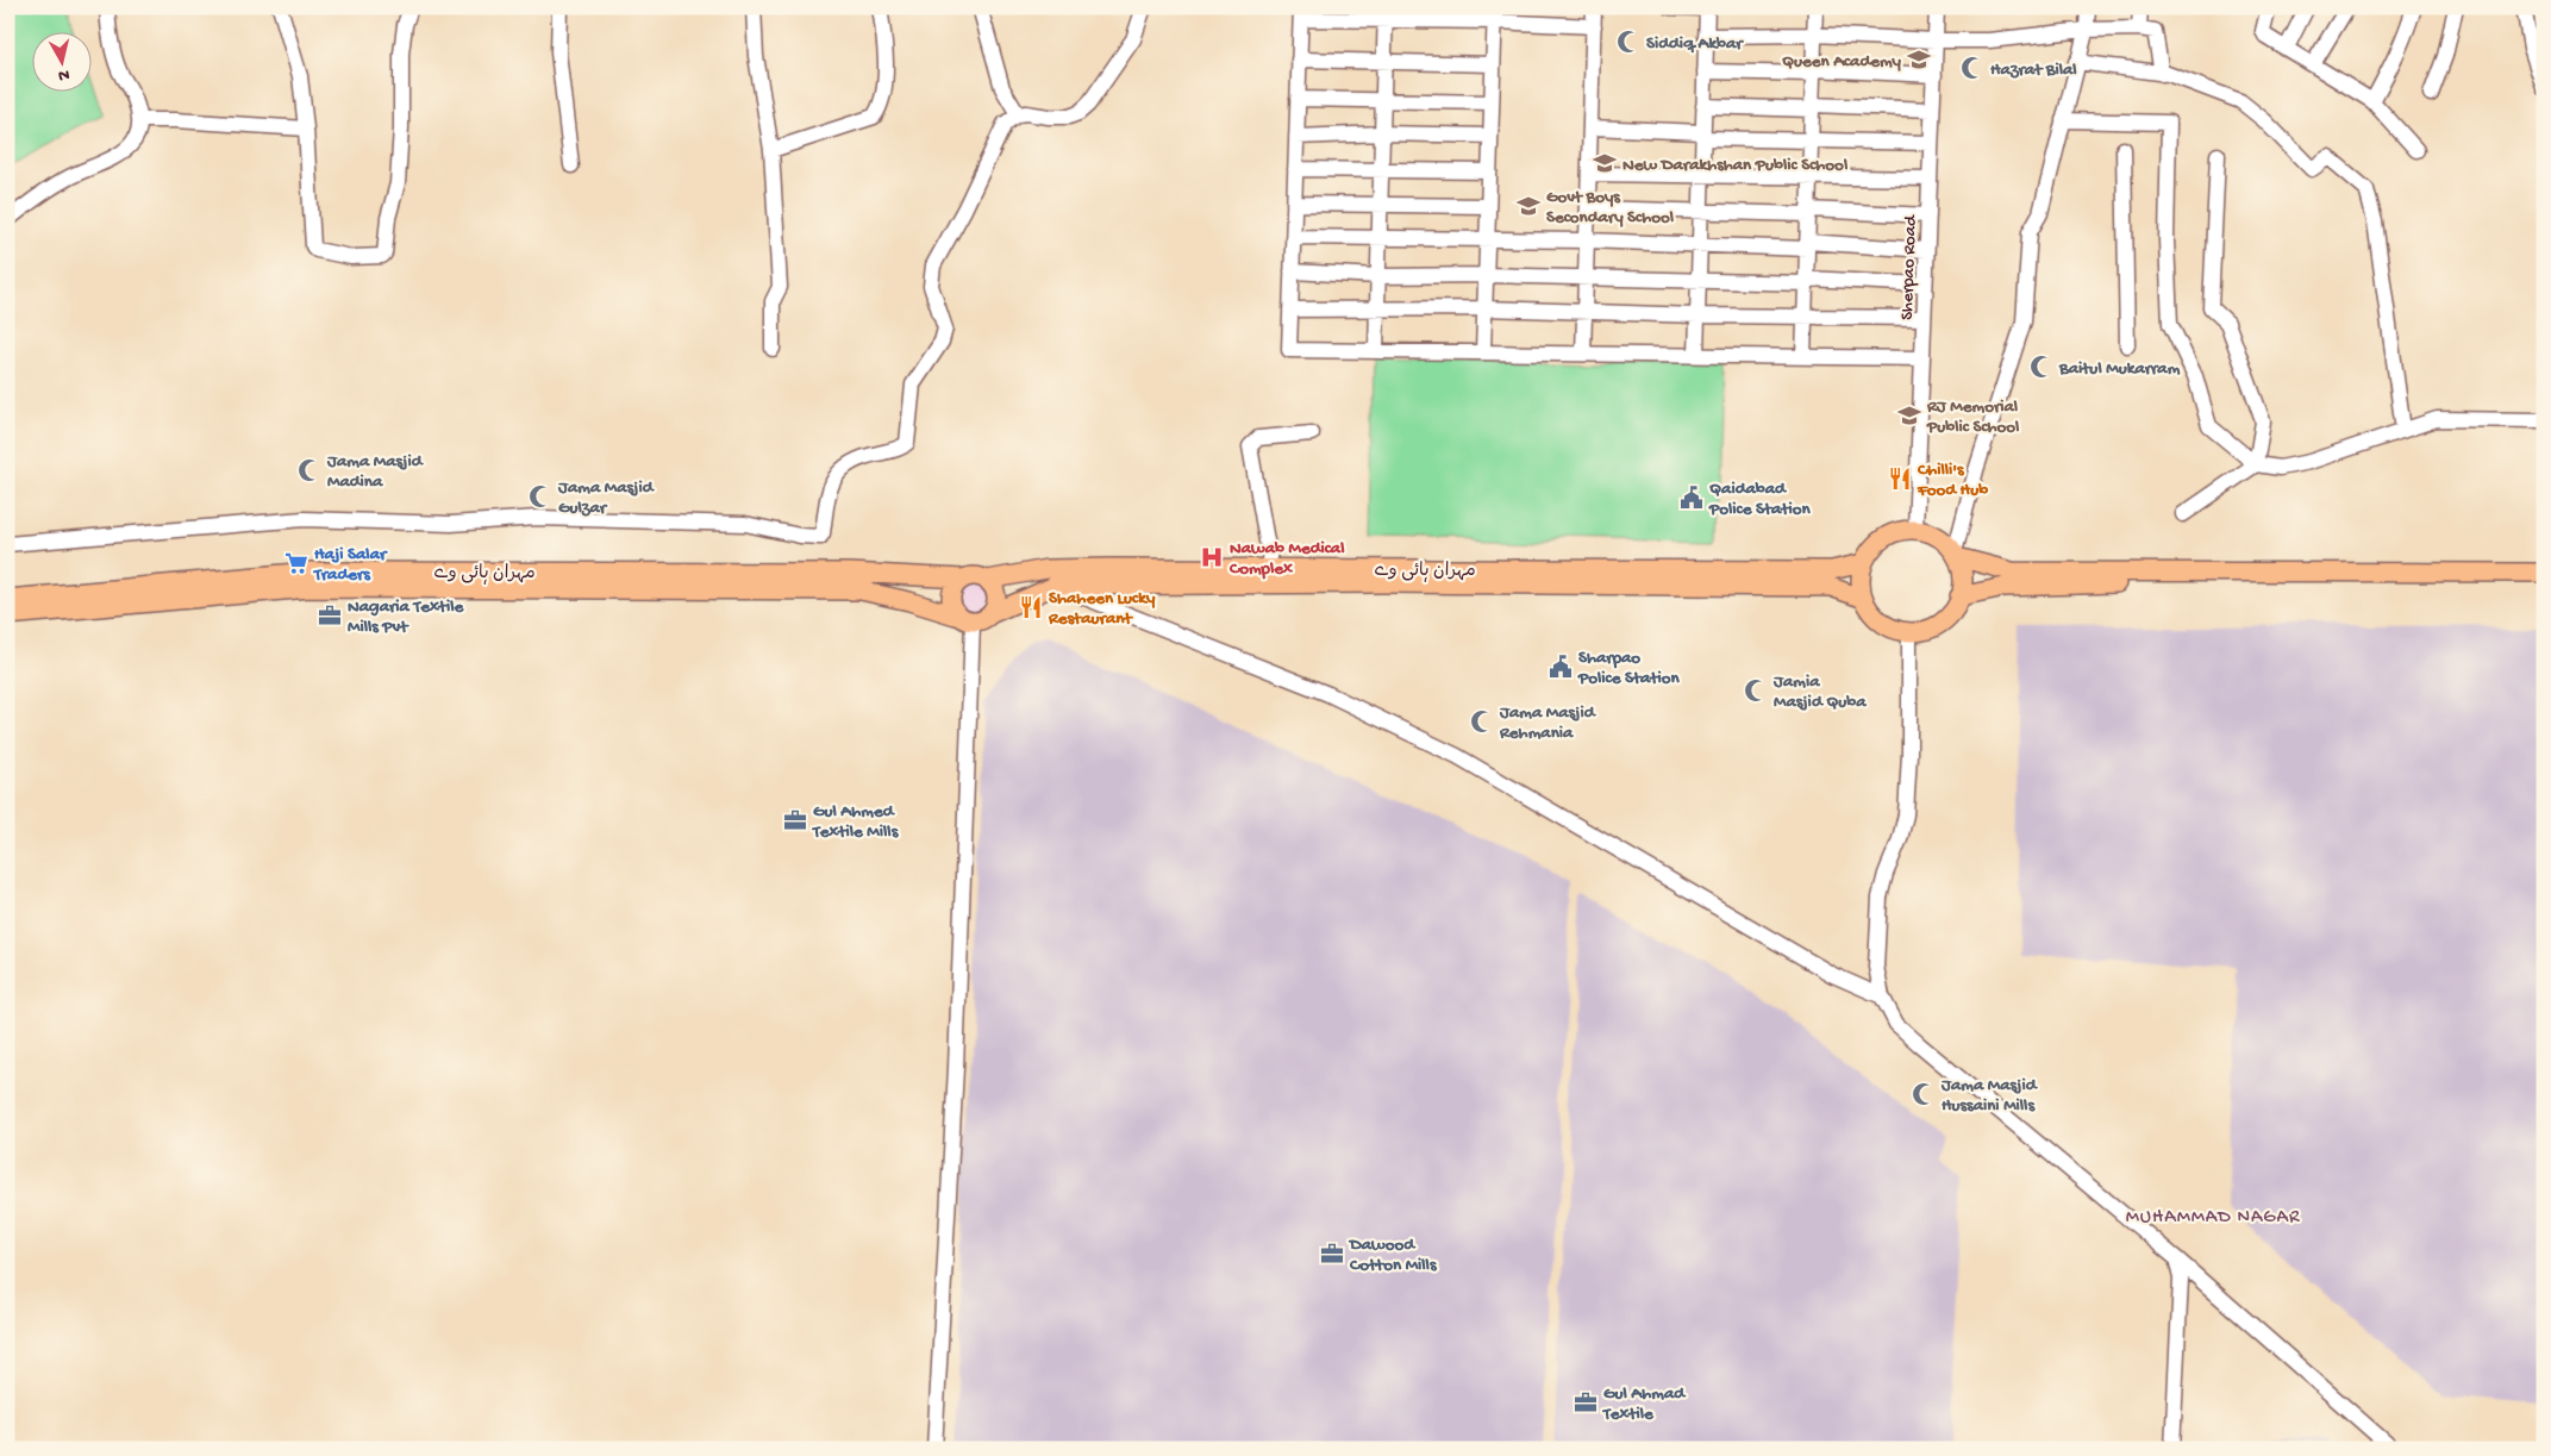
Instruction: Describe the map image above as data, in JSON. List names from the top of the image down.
{
  "streets": {
    "main road": ["مہران ہائی وے"],
    "street": ["Sherpao Road"]
  },
  "crossings": [
    ["Sherpao Road", "مہران ہائی وے"]
  ],
  "districts": ["MUHAMMAD NAGAR"],
  "places": {
    "mosque": [
      "Siddiq Akbar",
      "Hazrat Bilal",
      "Baitul Mukarram",
      "Jama Masjid Madina",
      "Jama Masjid Gulzar",
      "Jamia Masjid Quba",
      "Jama Masjid Rehmania",
      "Jama Masjid Hussaini Mills"
    ],
    "school or university": [
      "Queen Academy",
      "New Darakhshan Public School",
      "Govt Boys Secondary School",
      "RJ Memorial Public School"
    ],
    "restaurant": ["Chilli's Food Hub", "Shaheen Lucky Restaurant"],
    "public building": ["Qaidabad Police Station", "Sharpao Police Station"],
    "hospital": ["Nawab Medical Complex"],
    "supermarket": ["Haji Salar Traders"],
    "office": [
      "Nagaria Textile Mills Pvt",
      "Gul Ahmed Textile Mills",
      "Dawood Cotton Mills",
      "Gul Ahmad Textile"
    ]
  },
  "north": "bottom"
}
